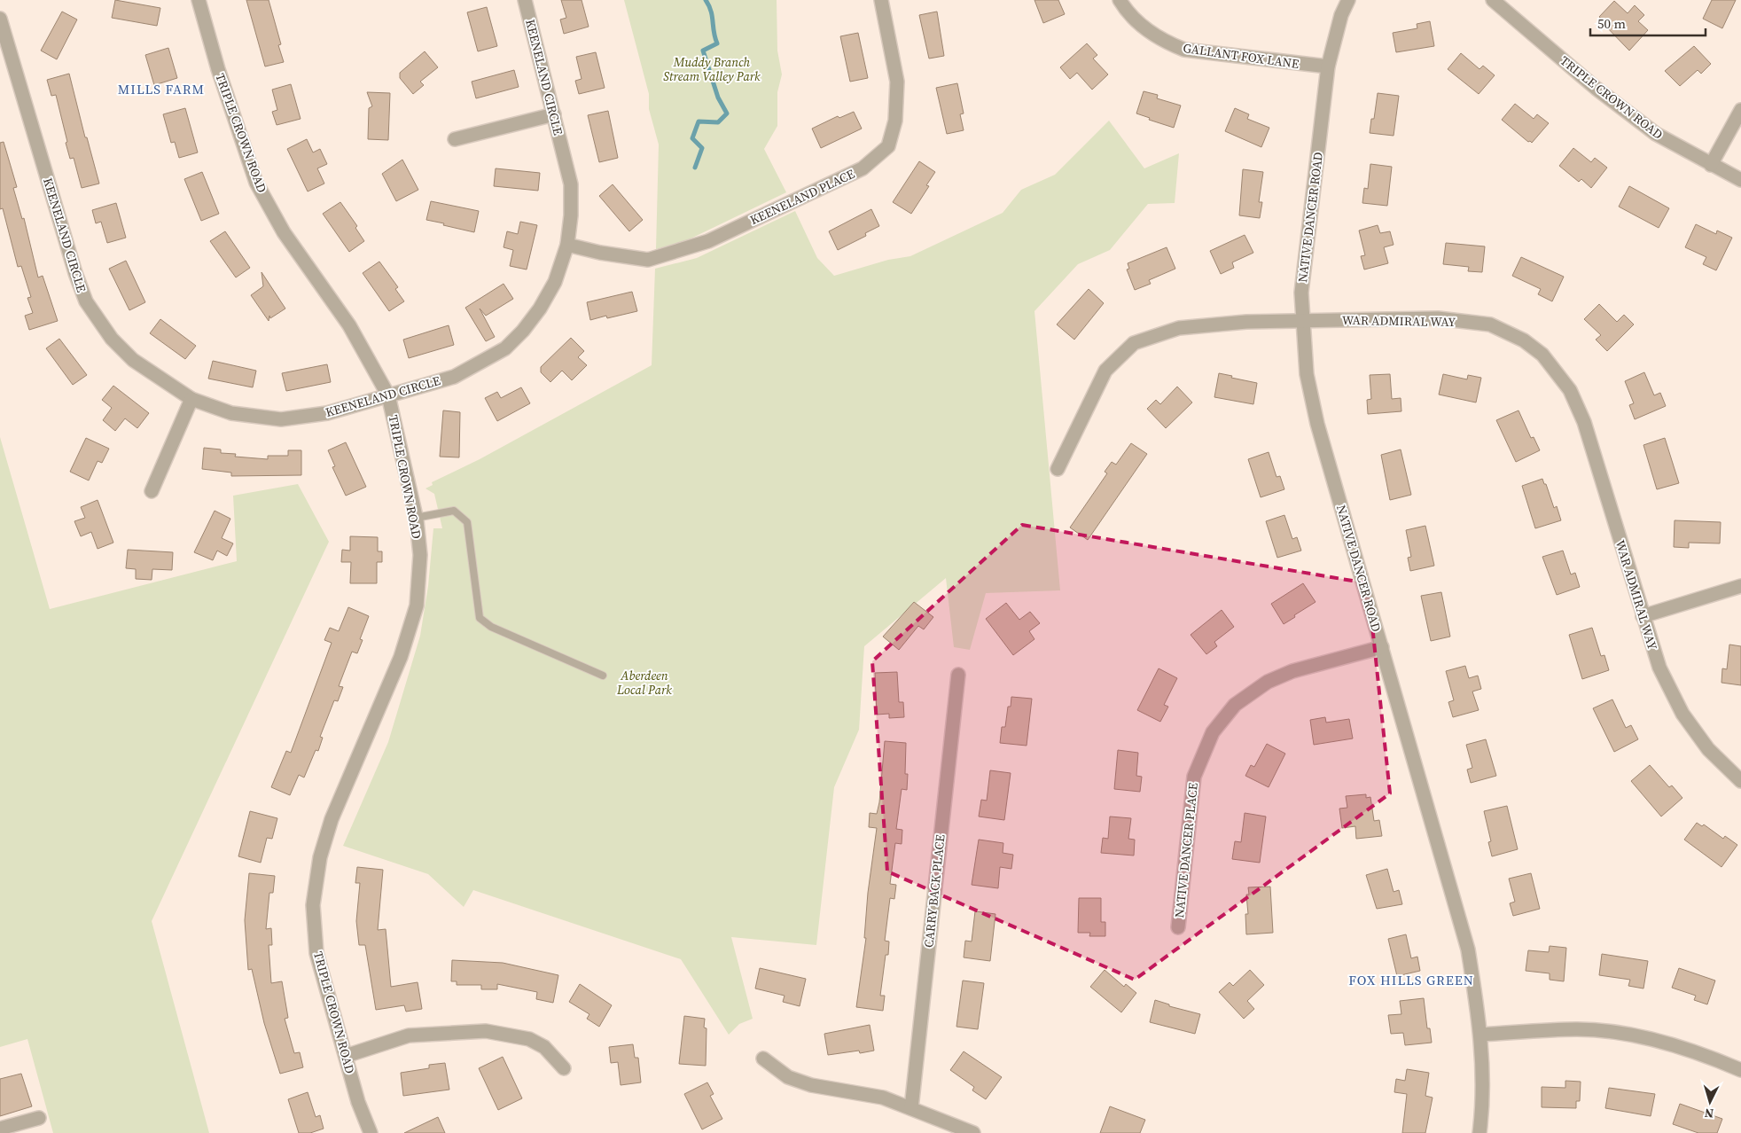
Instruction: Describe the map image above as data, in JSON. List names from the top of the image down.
{
  "streets": {
    "street": [
      "GALLANT FOX LANE",
      "KEENELAND CIRCLE",
      "TRIPLE CROWN ROAD",
      "KEENELAND PLACE",
      "NATIVE DANCER ROAD",
      "WAR ADMIRAL WAY",
      "NATIVE DANCER PLACE",
      "CARRY BACK PLACE"
    ]
  },
  "crossings": [
    ["GALLANT FOX LANE", "NATIVE DANCER ROAD"],
    ["KEENELAND CIRCLE", "TRIPLE CROWN ROAD"],
    ["KEENELAND CIRCLE", "KEENELAND PLACE"],
    ["NATIVE DANCER ROAD", "WAR ADMIRAL WAY"],
    ["NATIVE DANCER ROAD", "NATIVE DANCER PLACE"]
  ],
  "districts": ["MILLS FARM", "FOX HILLS GREEN"],
  "parks": ["Muddy Branch Stream Valley Park", "Aberdeen Local Park"],
  "scale_bar": "50 m",
  "north": "bottom"
}
